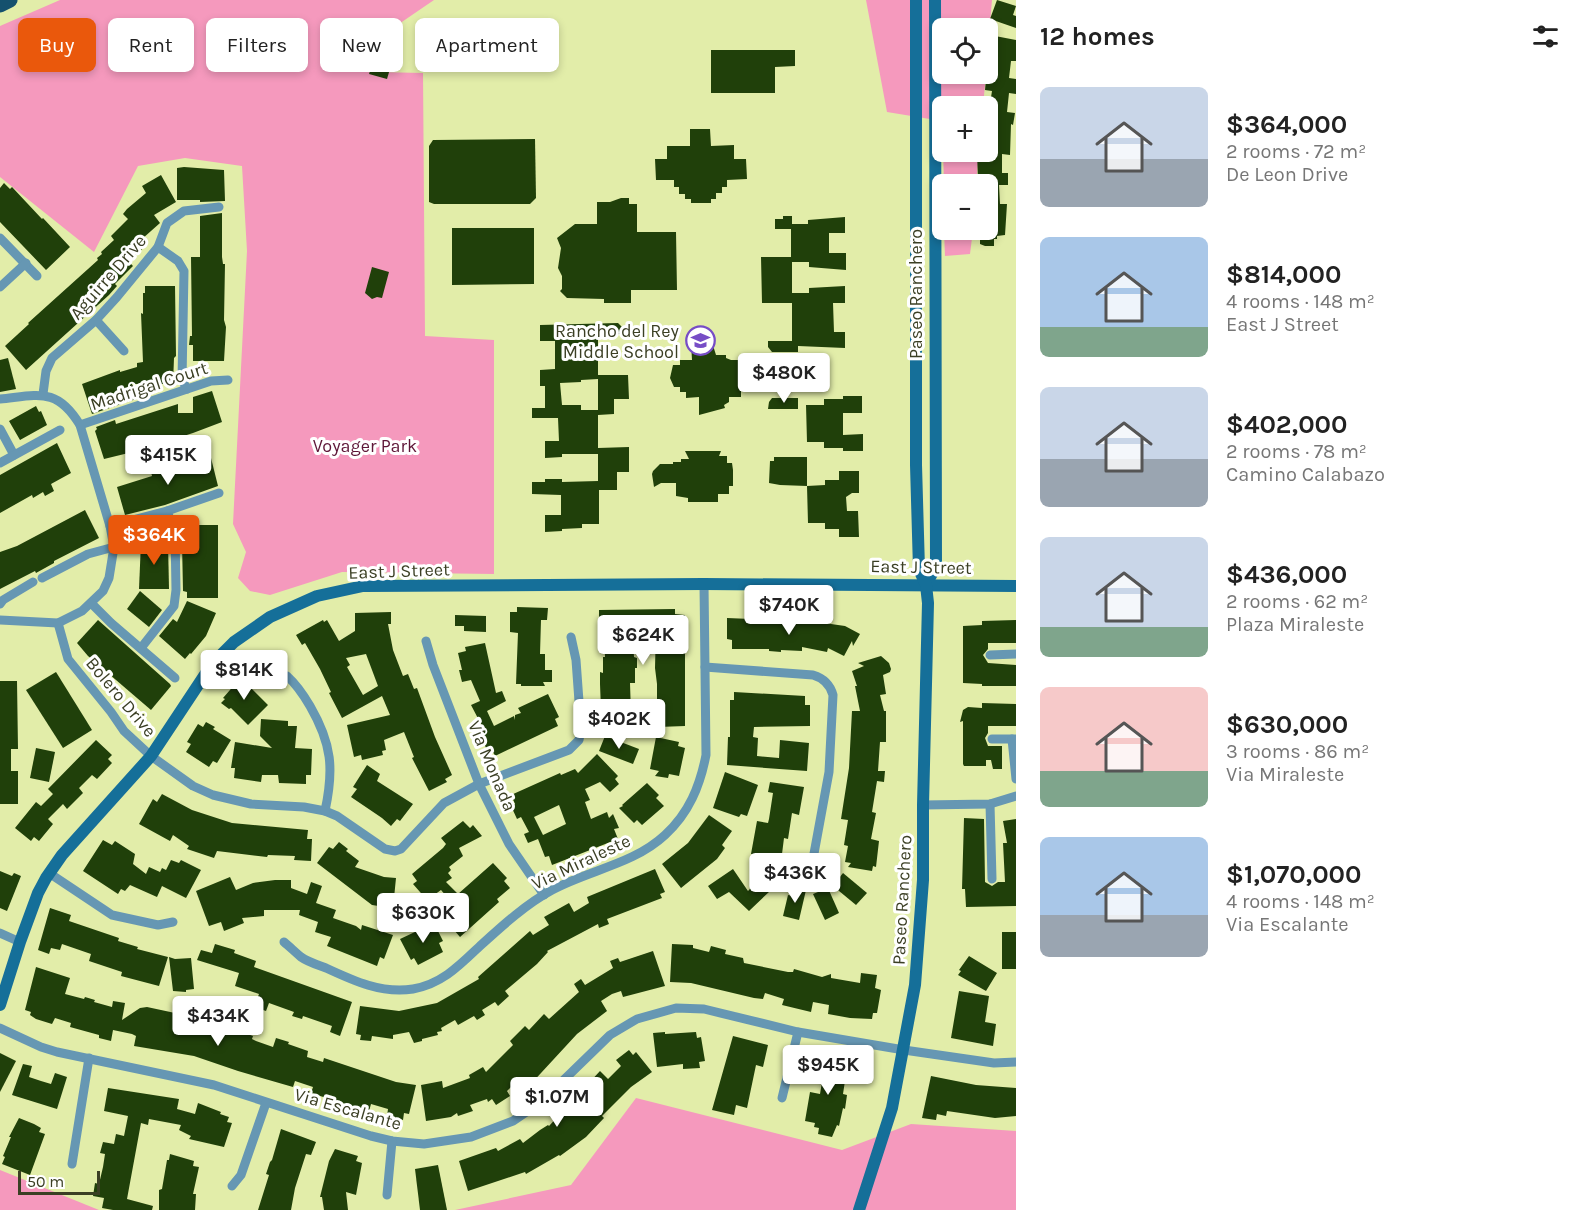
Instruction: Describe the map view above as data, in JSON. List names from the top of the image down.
{
  "streets": {
    "main road": ["Paseo Ranchero", "East J Street"],
    "street": [
      "Aguirre Drive",
      "Madrigal Court",
      "Bolero Drive",
      "Via Monada",
      "Via Miraleste",
      "Via Escalante"
    ]
  },
  "crossings": [
    ["Paseo Ranchero", "East J Street"],
    ["Paseo Ranchero", "Via Escalante"],
    ["East J Street", "Bolero Drive"],
    ["East J Street", "Via Miraleste"],
    ["Via Monada", "Via Miraleste"]
  ],
  "parks": ["Voyager Park"],
  "places": {
    "school or university": ["Rancho del Rey Middle School"]
  },
  "scale_bar": "50 m",
  "page": {
    "heading": "12 homes",
    "map_buttons": ["+", "−"],
    "chip": [
      "Buy",
      "Rent",
      "Filters",
      "New",
      "Apartment"
    ],
    "list": [
      {
        "name": "$364,000",
        "note": "2 rooms · 72 m² · De Leon Drive"
      },
      {
        "name": "$814,000",
        "note": "4 rooms · 148 m² · East J Street"
      },
      {
        "name": "$402,000",
        "note": "2 rooms · 78 m² · Camino Calabazo"
      },
      {
        "name": "$436,000",
        "note": "2 rooms · 62 m² · Plaza Miraleste"
      },
      {
        "name": "$630,000",
        "note": "3 rooms · 86 m² · Via Miraleste"
      },
      {
        "name": "$1,070,000",
        "note": "4 rooms · 148 m² · Via Escalante"
      }
    ],
    "price": [
      "$480K",
      "$415K",
      "$364K",
      "$740K",
      "$624K",
      "$814K",
      "$402K",
      "$436K",
      "$630K",
      "$434K",
      "$945K",
      "$1.07M"
    ],
    "scale": "50 m"
  }
}
